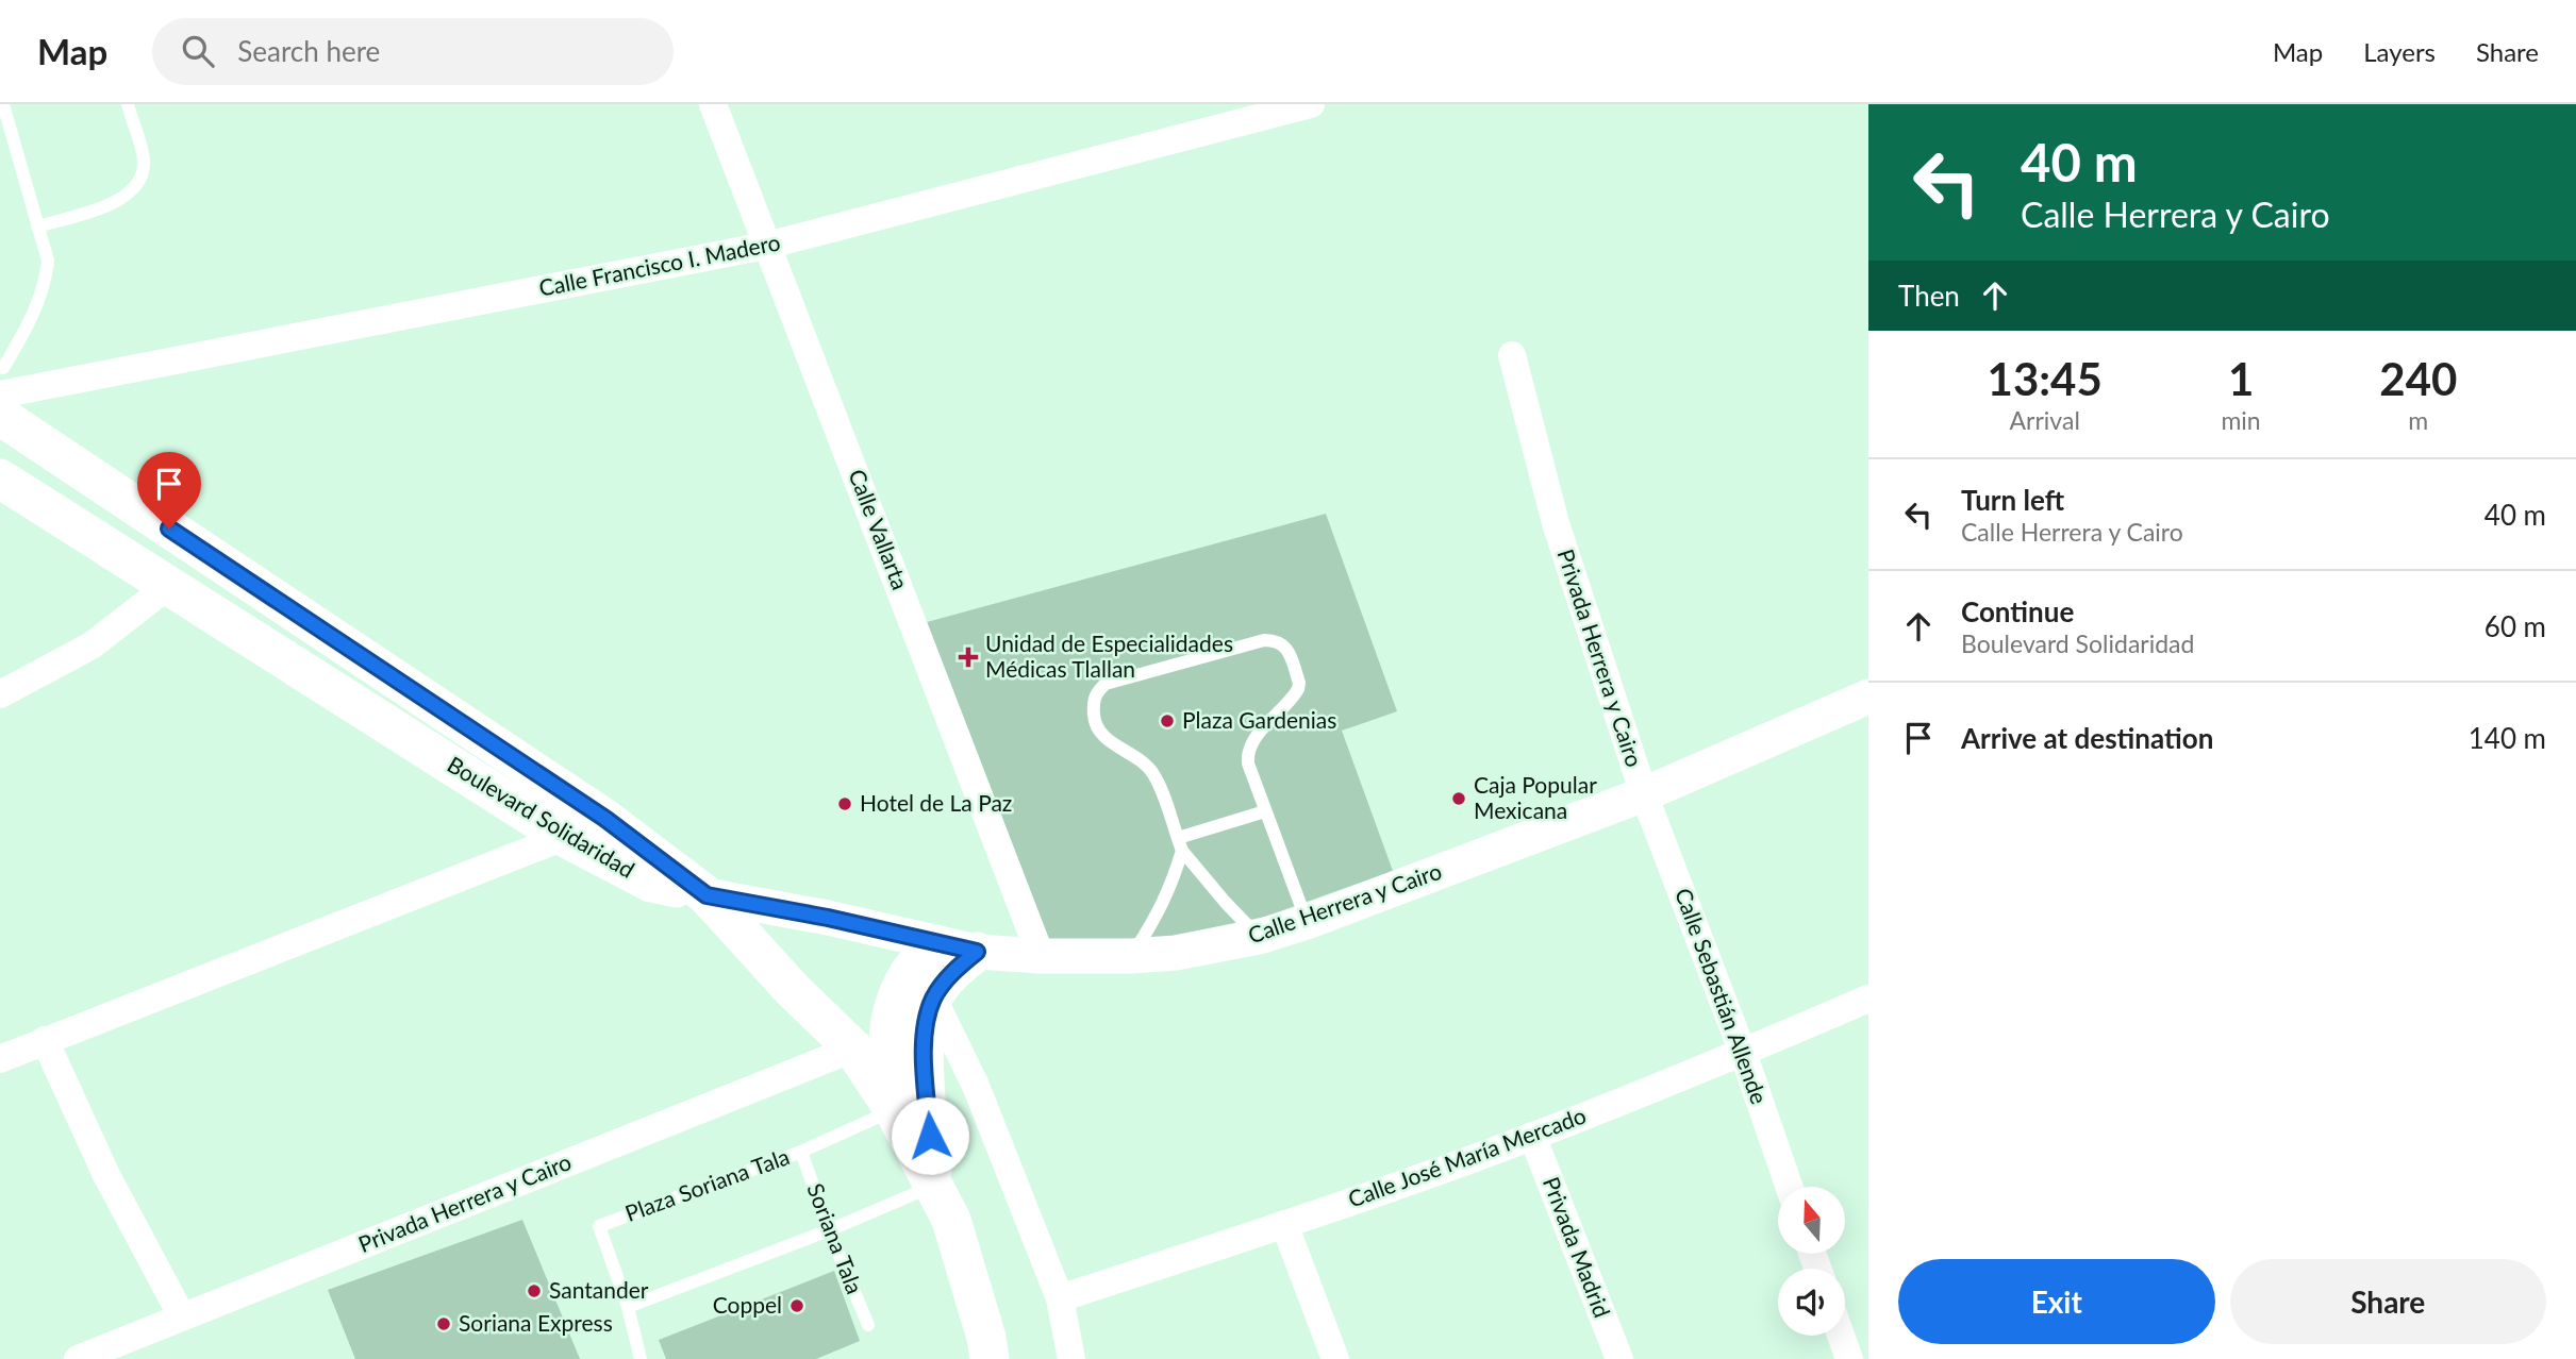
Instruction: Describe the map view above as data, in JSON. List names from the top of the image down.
{
  "streets": {
    "main road": ["Boulevard Solidaridad"],
    "street": [
      "Calle Francisco I. Madero",
      "Calle Vallarta",
      "Privada Herrera y Cairo",
      "Calle Herrera y Cairo",
      "Calle Sebastián Allende",
      "Calle José María Mercado",
      "Privada Madrid"
    ],
    "lane": ["Plaza Soriana Tala", "Soriana Tala"]
  },
  "crossings": [
    ["Calle Francisco I. Madero", "Calle Vallarta"],
    ["Calle Vallarta", "Calle Herrera y Cairo"],
    ["Privada Herrera y Cairo", "Calle Herrera y Cairo"],
    ["Privada Herrera y Cairo", "Calle Sebastián Allende"],
    ["Boulevard Solidaridad", "Calle Herrera y Cairo"],
    ["Calle Herrera y Cairo", "Calle Sebastián Allende"],
    ["Calle Sebastián Allende", "Calle José María Mercado"],
    ["Calle José María Mercado", "Privada Madrid"],
    ["Plaza Soriana Tala", "Soriana Tala"]
  ],
  "places": {
    "health": ["Unidad de Especialidades Médicas Tlallan"],
    "other": [
      "Plaza Gardenias",
      "Caja Popular Mexicana",
      "Hotel de La Paz",
      "Santander",
      "Coppel",
      "Soriana Express"
    ]
  },
  "north": "top",
  "page": {
    "header": "Map",
    "search": "Search here",
    "nav": ["Map", "Layers", "Share"],
    "turn": ["40 m", "Calle Herrera y Cairo"],
    "then": "Then",
    "eta": [
      "13:45",
      "Arrival",
      "1",
      "min",
      "240",
      "m"
    ],
    "list": [
      {
        "name": "Turn left",
        "note": "Calle Herrera y Cairo",
        "value": "40 m"
      },
      {
        "name": "Continue",
        "note": "Boulevard Solidaridad",
        "value": "60 m"
      },
      {
        "name": "Arrive at destination",
        "value": "140 m"
      }
    ],
    "buttons": ["Exit", "Share"]
  }
}
